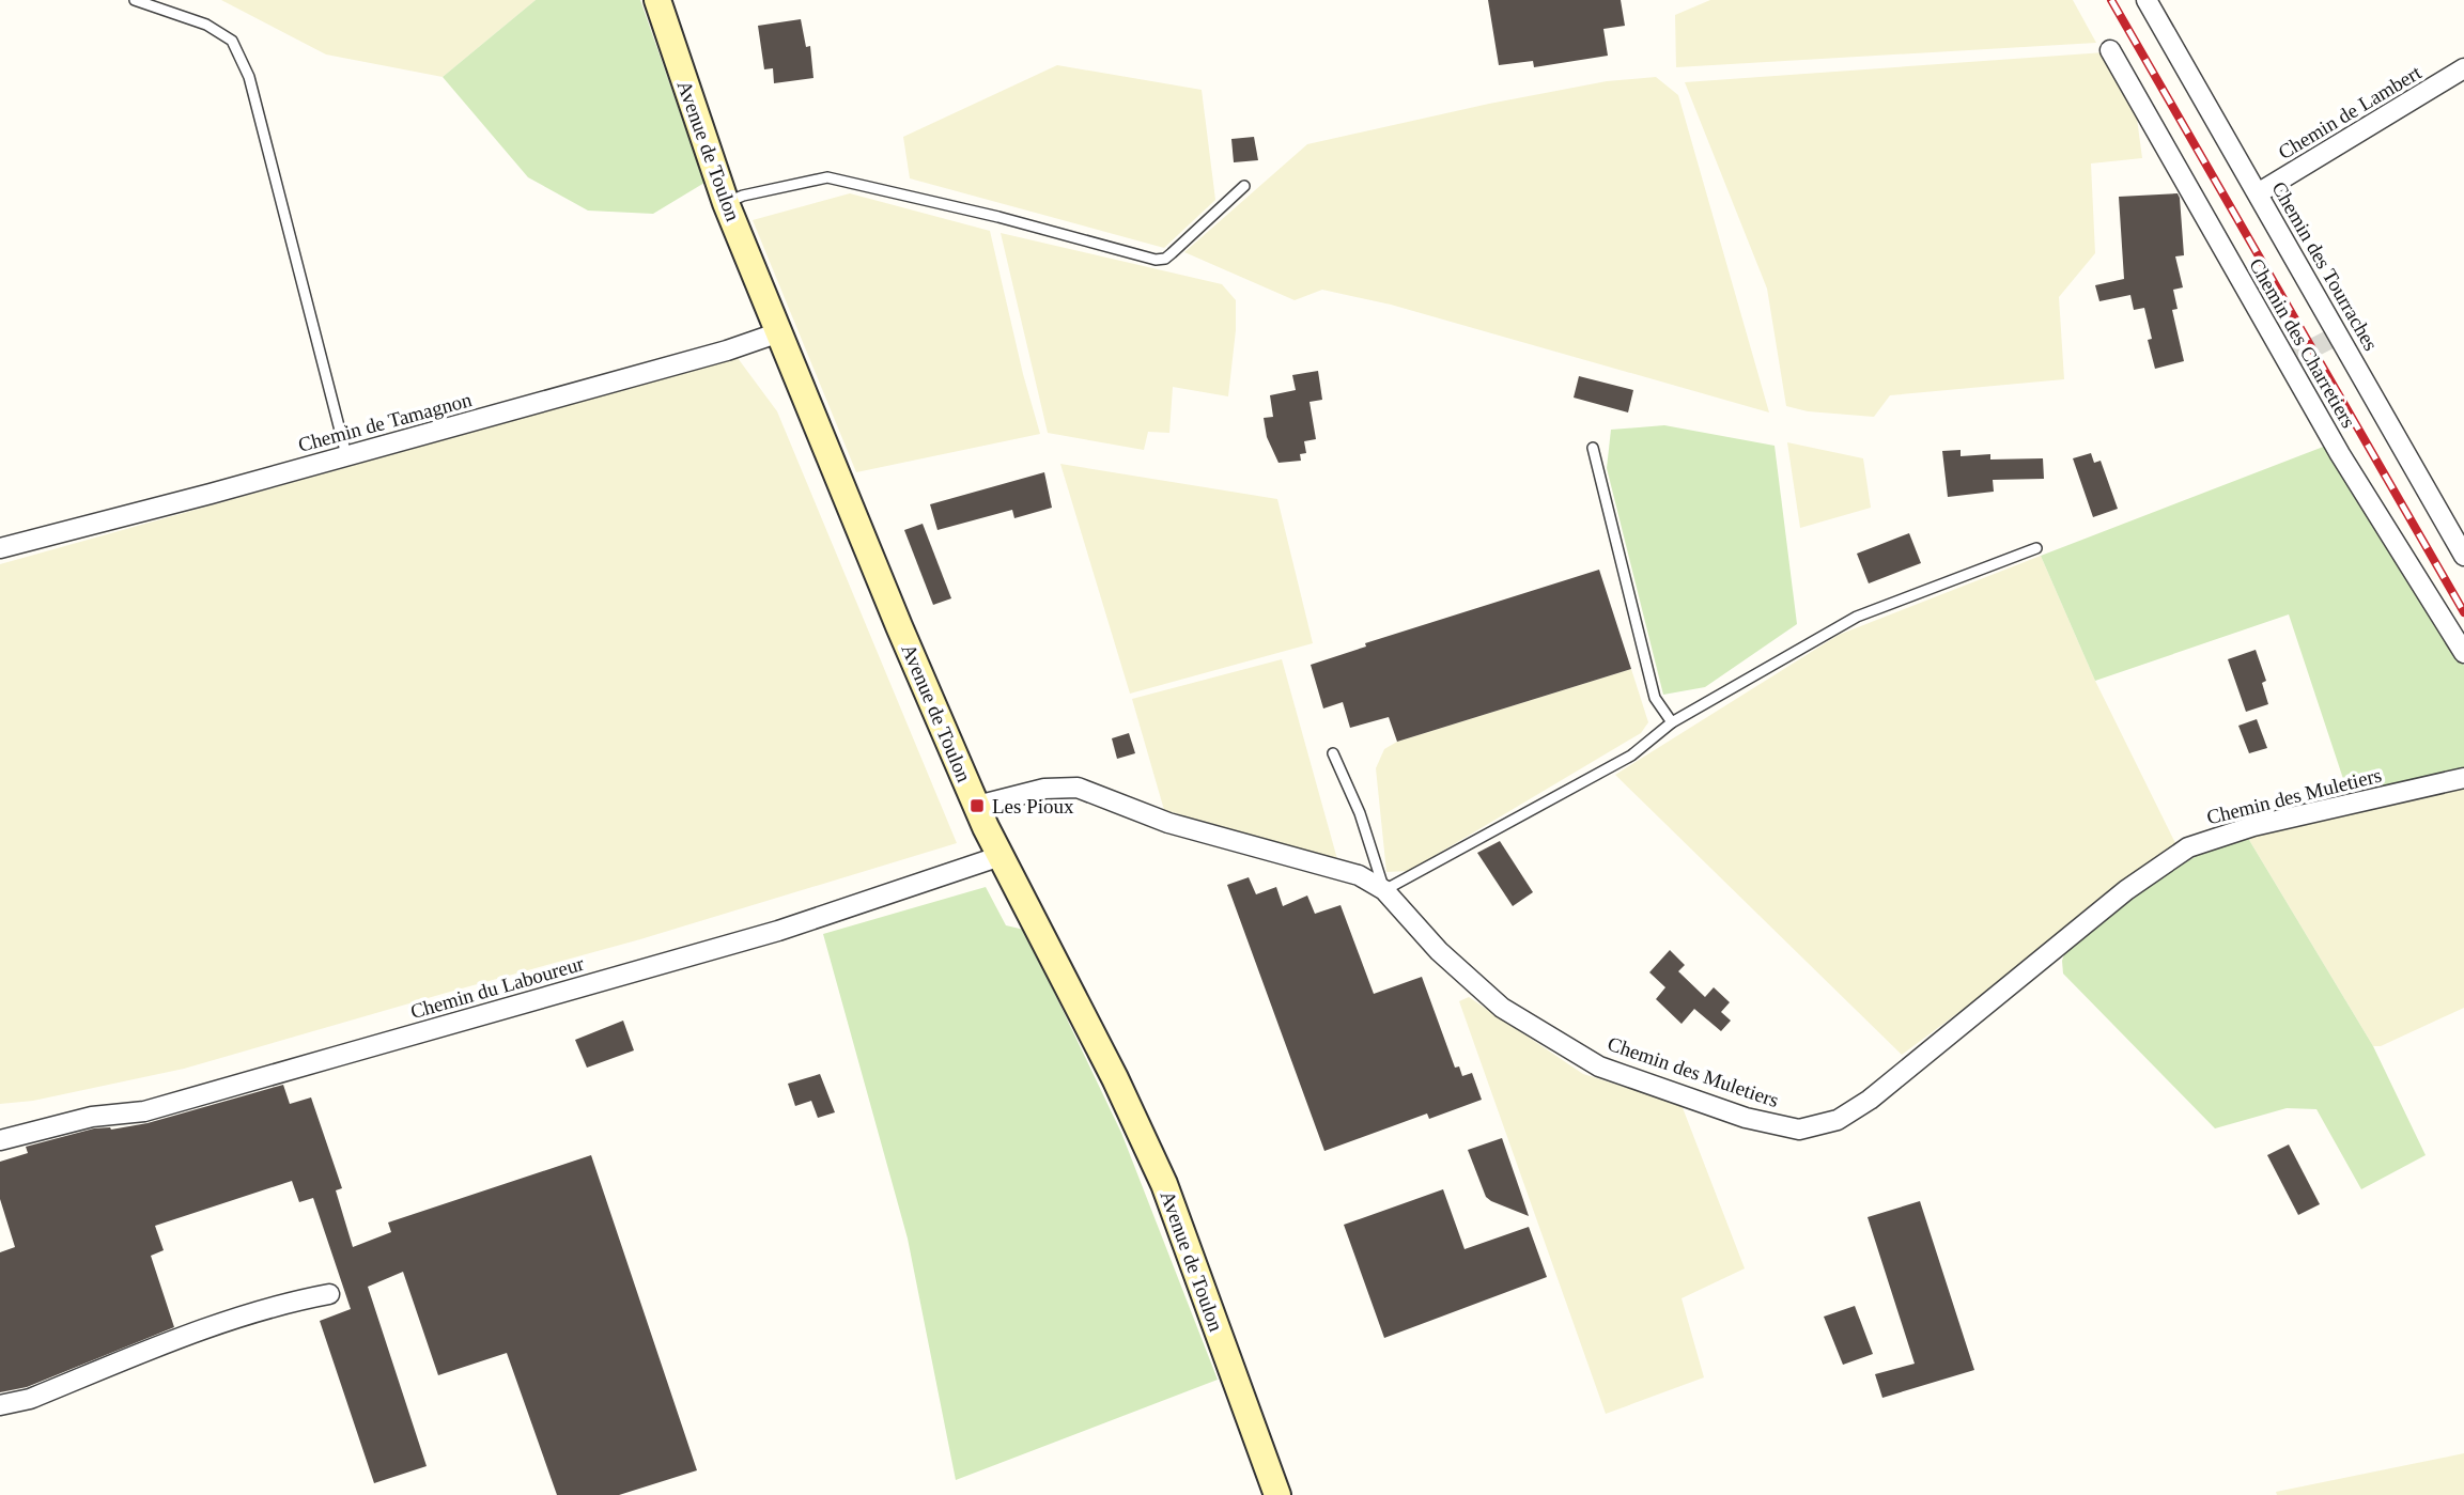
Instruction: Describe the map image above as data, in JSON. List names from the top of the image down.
{
  "streets": {
    "main road": ["Avenue de Toulon"],
    "street": [
      "Chemin de Lambert",
      "Chemin des Tourraches",
      "Chemin des Charretiers",
      "Chemin de Tamagnon",
      "Chemin des Muletiers",
      "Chemin du Laboureur"
    ]
  },
  "crossings": [
    ["Chemin de Lambert", "Chemin des Tourraches"],
    ["Avenue de Toulon", "Chemin de Tamagnon"],
    ["Avenue de Toulon", "Chemin des Muletiers"],
    ["Avenue de Toulon", "Chemin du Laboureur"]
  ],
  "places": {
    "transit": ["Les Pioux"]
  }
}
